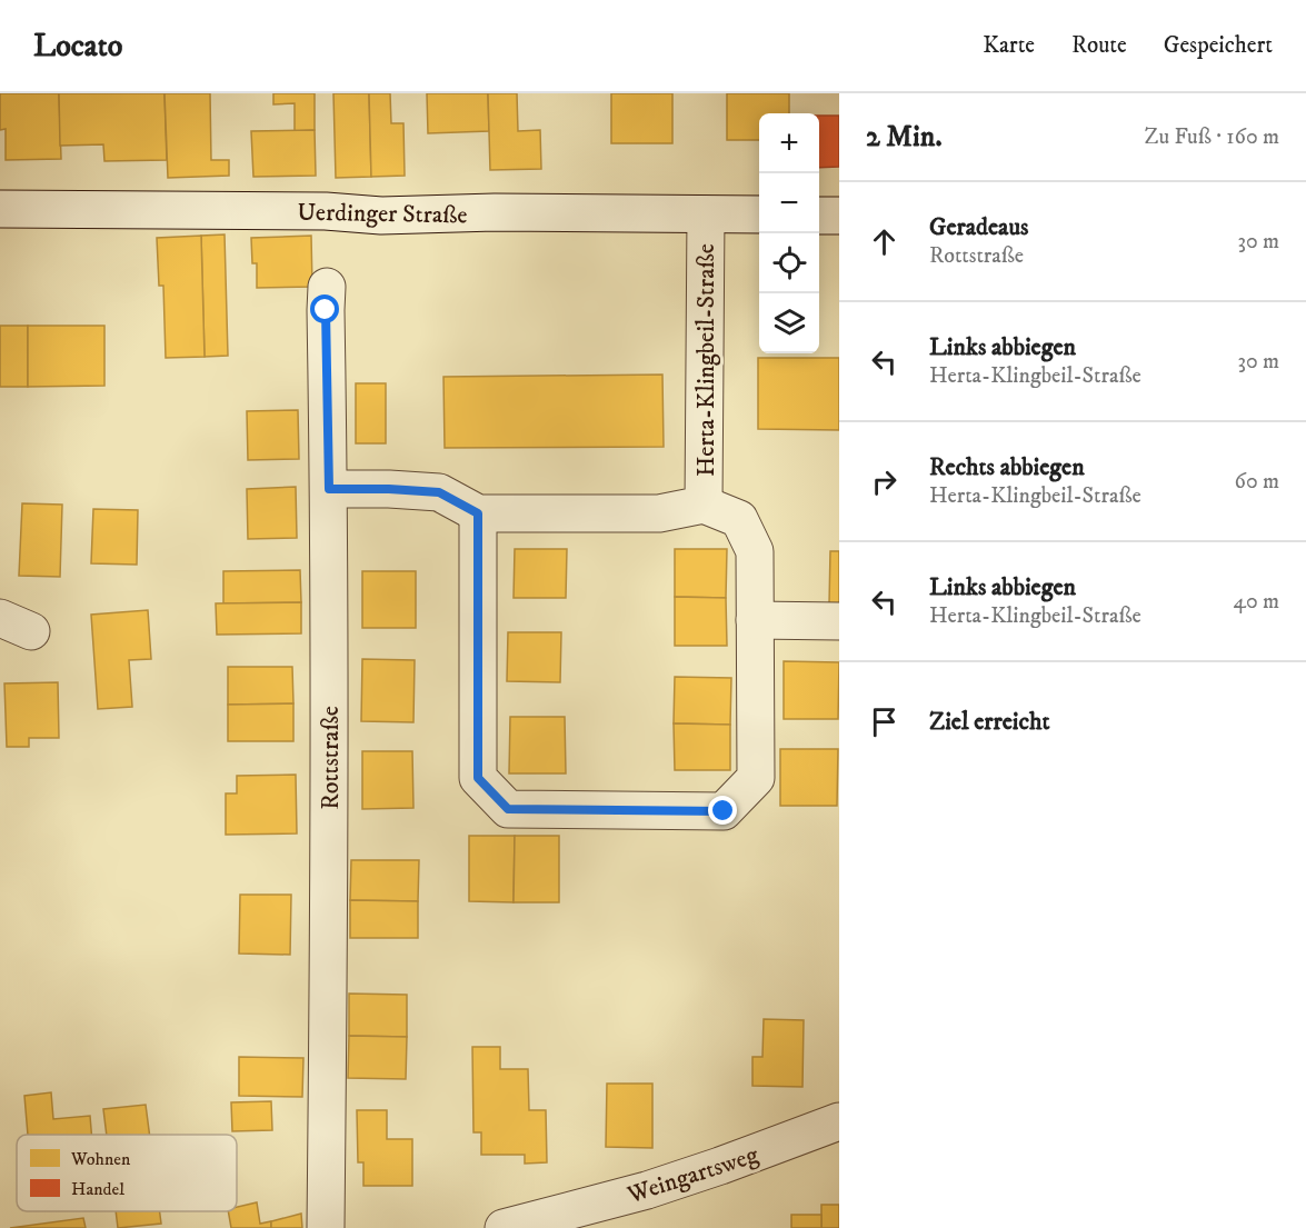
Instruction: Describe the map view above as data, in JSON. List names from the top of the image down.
{
  "streets": {
    "street": [
      "Uerdinger Straße",
      "Herta-Klingbeil-Straße",
      "Rottstraße",
      "Weingartsweg"
    ]
  },
  "crossings": [
    ["Uerdinger Straße", "Herta-Klingbeil-Straße"],
    ["Herta-Klingbeil-Straße", "Rottstraße"]
  ],
  "legend": ["Wohnen", "Handel"],
  "page": {
    "header": "Locato",
    "nav": ["Karte", "Route", "Gespeichert"],
    "heading": ["2 Min.", "Zu Fuß · 160 m"],
    "map_buttons": ["+", "−"],
    "list": [
      ["Geradeaus", "Rottstraße", "30 m"],
      ["Links abbiegen", "Herta-Klingbeil-Straße", "30 m"],
      ["Rechts abbiegen", "Herta-Klingbeil-Straße", "60 m"],
      ["Links abbiegen", "Herta-Klingbeil-Straße", "40 m"],
      "Ziel erreicht"
    ]
  }
}
